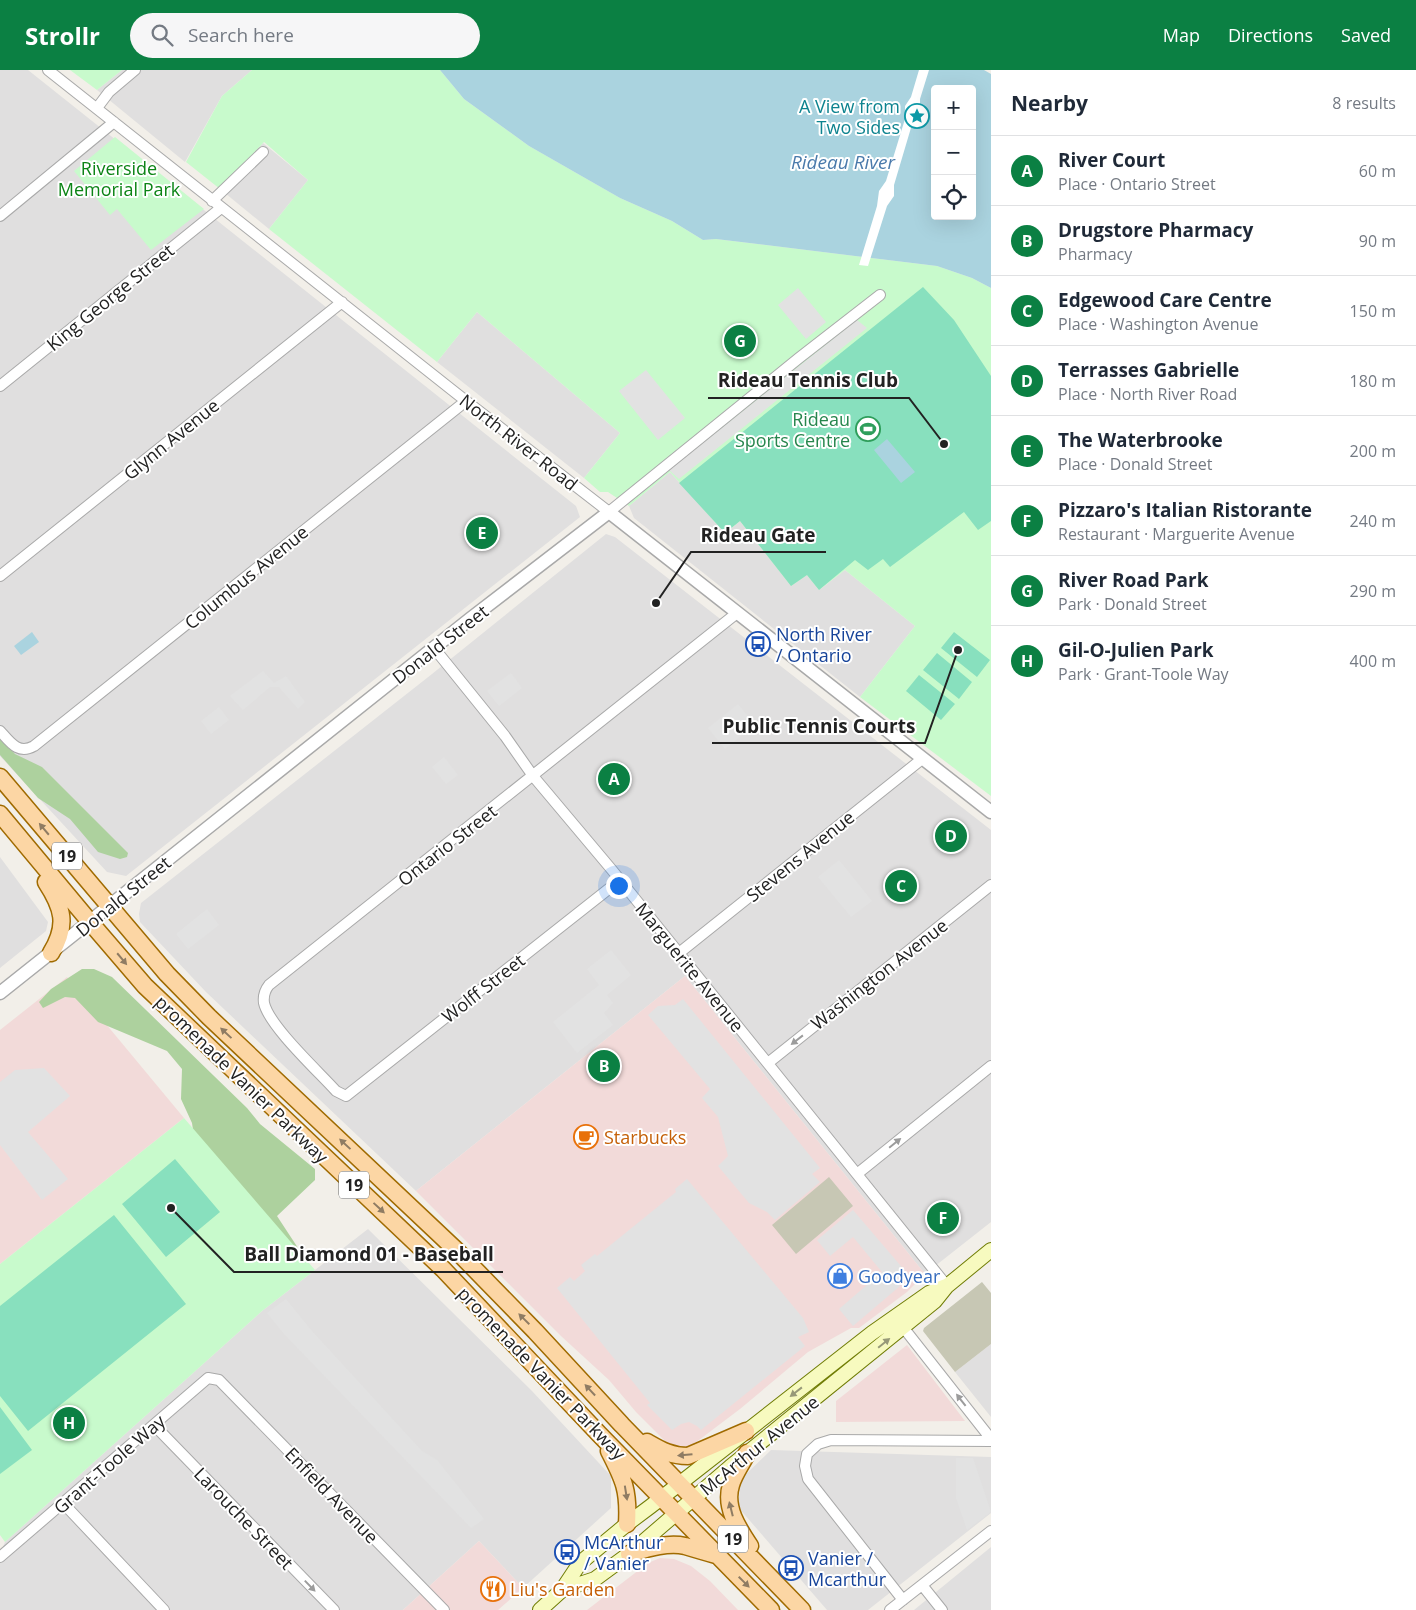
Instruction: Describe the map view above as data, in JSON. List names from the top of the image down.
{
  "streets": {
    "main road": ["19", "promenade Vanier Parkway", "McArthur Avenue"],
    "street": [
      "King George Street",
      "Glynn Avenue",
      "North River Road",
      "Columbus Avenue",
      "Donald Street",
      "Ontario Street",
      "Stevens Avenue",
      "Marguerite Avenue",
      "Washington Avenue",
      "Wolff Street",
      "Grant-Toole Way",
      "Enfield Avenue",
      "Larouche Street"
    ]
  },
  "crossings": [
    ["King George Street", "North River Road"],
    ["Glynn Avenue", "North River Road"],
    ["North River Road", "Columbus Avenue"],
    ["North River Road", "Donald Street"],
    ["North River Road", "Ontario Street"],
    ["North River Road", "Stevens Avenue"],
    ["Donald Street", "19"],
    ["Donald Street", "Marguerite Avenue"],
    ["Donald Street", "promenade Vanier Parkway"],
    ["Ontario Street", "Marguerite Avenue"],
    ["Ontario Street", "Wolff Street"],
    ["19", "McArthur Avenue"],
    ["Stevens Avenue", "Marguerite Avenue"],
    ["Marguerite Avenue", "Washington Avenue"],
    ["Marguerite Avenue", "Wolff Street"],
    ["Marguerite Avenue", "McArthur Avenue"],
    ["promenade Vanier Parkway", "McArthur Avenue"],
    ["Grant-Toole Way", "Enfield Avenue"],
    ["Grant-Toole Way", "Larouche Street"]
  ],
  "one_way": ["Washington Avenue", "Larouche Street"],
  "water": ["Rideau River"],
  "parks": ["Riverside Memorial Park"],
  "places": {
    "place": ["A View from Two Sides"],
    "sports": ["Rideau Sports Centre"],
    "other": [
      "Rideau Tennis Club",
      "Rideau Gate",
      "Public Tennis Courts",
      "Ball Diamond 01 - Baseball"
    ],
    "bus stop": ["North River / Ontario", "McArthur / Vanier", "Vanier / Mcarthur"],
    "cafe": ["Starbucks"],
    "shop": ["Goodyear"],
    "restaurant": ["Liu's Garden"]
  },
  "page": {
    "header": "Strollr",
    "search": "Search here",
    "nav": ["Map", "Directions", "Saved"],
    "heading": ["Nearby", "8 results"],
    "map_buttons": ["+", "−"],
    "list": [
      {
        "mark": "A",
        "name": "River Court",
        "note": "Place · Ontario Street",
        "value": "60 m"
      },
      {
        "mark": "B",
        "name": "Drugstore Pharmacy",
        "note": "Pharmacy",
        "value": "90 m"
      },
      {
        "mark": "C",
        "name": "Edgewood Care Centre",
        "note": "Place · Washington Avenue",
        "value": "150 m"
      },
      {
        "mark": "D",
        "name": "Terrasses Gabrielle",
        "note": "Place · North River Road",
        "value": "180 m"
      },
      {
        "mark": "E",
        "name": "The Waterbrooke",
        "note": "Place · Donald Street",
        "value": "200 m"
      },
      {
        "mark": "F",
        "name": "Pizzaro's Italian Ristorante",
        "note": "Restaurant · Marguerite Avenue",
        "value": "240 m"
      },
      {
        "mark": "G",
        "name": "River Road Park",
        "note": "Park · Donald Street",
        "value": "290 m"
      },
      {
        "mark": "H",
        "name": "Gil-O-Julien Park",
        "note": "Park · Grant-Toole Way",
        "value": "400 m"
      }
    ],
    "pins": [
      "G",
      "E",
      "A",
      "D",
      "C",
      "B",
      "F",
      "H"
    ]
  }
}
